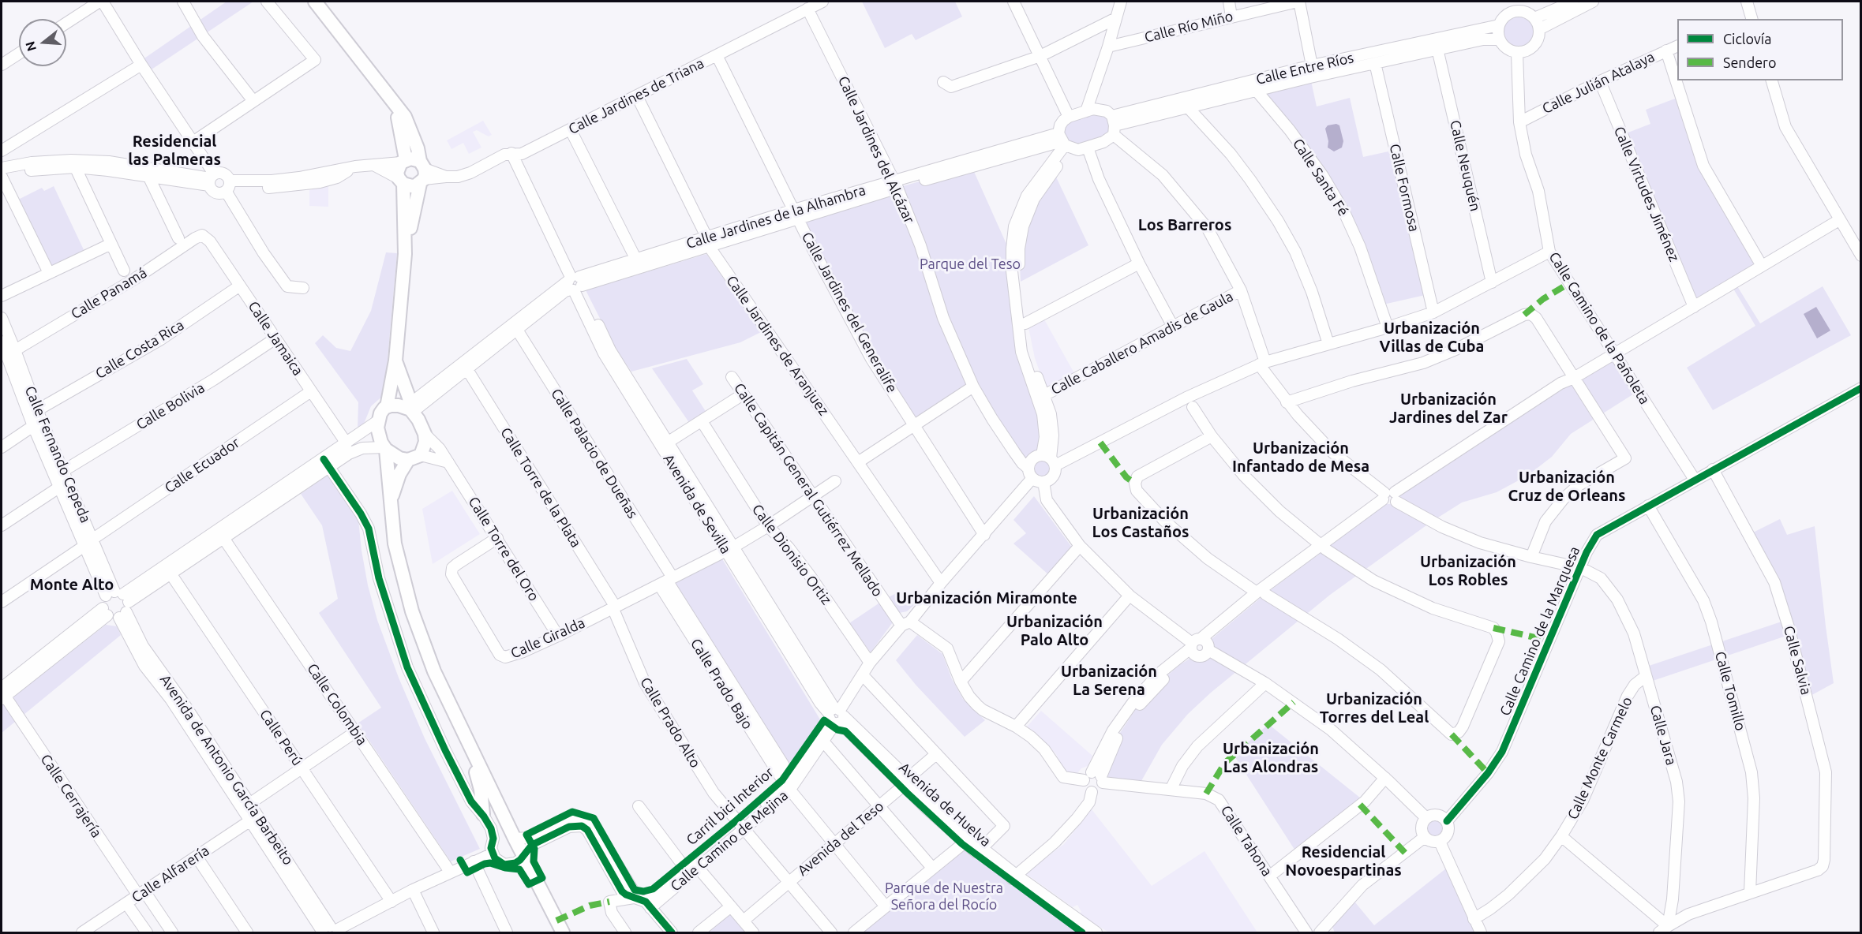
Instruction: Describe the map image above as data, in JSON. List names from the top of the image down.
{
  "streets": {
    "street": [
      "Calle Río Miño",
      "Calle Entre Ríos",
      "Calle Julián Atalaya",
      "Calle Jardines de Triana",
      "Calle Jardines del Alcázar",
      "Calle Neuquén",
      "Calle Santa Fé",
      "Calle Formosa",
      "Calle Virtudes Jiménez",
      "Calle Jardines de la Alhambra",
      "Calle Panamá",
      "Calle Jardines del Generalife",
      "Calle Camino de la Pañoleta",
      "Calle Jamaica",
      "Calle Caballero Amadis de Gaula",
      "Calle Jardines de Aranjuez",
      "Calle Costa Rica",
      "Calle Bolivia",
      "Calle Palacio de Dueñas",
      "Calle Fernando Cepeda",
      "Calle Ecuador",
      "Calle Torre de la Plata",
      "Calle Capitán General Gutiérrez Mellado",
      "Avenida de Sevilla",
      "Calle Torre del Oro",
      "Calle Dionisio Ortiz",
      "Calle Camino de la Marquesa",
      "Calle Giralda",
      "Calle Salvia",
      "Calle Prado Bajo",
      "Calle Tomillo",
      "Calle Colombia",
      "Calle Prado Alto",
      "Calle Jara",
      "Calle Perú",
      "Calle Monte Carmelo",
      "Avenida de Antonio García Barbeito",
      "Calle Cerrajería",
      "Avenida de Huelva",
      "Avenida del Teso",
      "Calle Camino de Mejina",
      "Calle Tahona",
      "Calle Alfarería"
    ],
    "cycle path": ["Carril bici Interior"]
  },
  "crossings": [
    ["Calle Entre Ríos", "Calle Neuquén"],
    ["Calle Entre Ríos", "Calle Santa Fé"],
    ["Calle Entre Ríos", "Calle Formosa"],
    ["Calle Entre Ríos", "Calle Jardines de la Alhambra"],
    ["Calle Entre Ríos", "Calle Camino de la Pañoleta"],
    ["Calle Julián Atalaya", "Calle Virtudes Jiménez"],
    ["Calle Julián Atalaya", "Calle Camino de la Pañoleta"],
    ["Calle Jardines de Triana", "Calle Jardines del Alcázar"],
    ["Calle Jardines de Triana", "Calle Jardines del Generalife"],
    ["Calle Jardines de Triana", "Calle Jardines de Aranjuez"],
    ["Calle Jardines del Alcázar", "Calle Jardines de la Alhambra"],
    ["Calle Jardines del Alcázar", "Calle Camino de Mejina"],
    ["Calle Jardines de la Alhambra", "Calle Jardines del Generalife"],
    ["Calle Jardines de la Alhambra", "Calle Jardines de Aranjuez"],
    ["Calle Jardines de la Alhambra", "Calle Palacio de Dueñas"],
    ["Calle Jardines de la Alhambra", "Calle Torre de la Plata"],
    ["Calle Jardines de la Alhambra", "Avenida de Sevilla"],
    ["Calle Jardines de la Alhambra", "Calle Torre del Oro"],
    ["Calle Panamá", "Calle Jamaica"],
    ["Calle Panamá", "Calle Fernando Cepeda"],
    ["Calle Jardines del Generalife", "Calle Camino de Mejina"],
    ["Calle Camino de la Pañoleta", "Calle Camino de la Marquesa"],
    ["Calle Jamaica", "Calle Costa Rica"],
    ["Calle Jamaica", "Calle Bolivia"],
    ["Calle Jamaica", "Calle Ecuador"],
    ["Calle Jardines de Aranjuez", "Calle Camino de Mejina"],
    ["Calle Costa Rica", "Calle Fernando Cepeda"],
    ["Calle Bolivia", "Calle Fernando Cepeda"],
    ["Calle Palacio de Dueñas", "Calle Giralda"],
    ["Calle Palacio de Dueñas", "Calle Prado Bajo"],
    ["Calle Fernando Cepeda", "Calle Ecuador"],
    ["Calle Fernando Cepeda", "Avenida de Antonio García Barbeito"],
    ["Calle Torre de la Plata", "Calle Giralda"],
    ["Calle Torre de la Plata", "Calle Prado Alto"],
    ["Calle Capitán General Gutiérrez Mellado", "Calle Giralda"],
    ["Calle Capitán General Gutiérrez Mellado", "Calle Camino de Mejina"],
    ["Avenida de Sevilla", "Calle Giralda"],
    ["Avenida de Sevilla", "Avenida de Huelva"],
    ["Avenida de Sevilla", "Calle Camino de Mejina"],
    ["Calle Torre del Oro", "Calle Giralda"],
    ["Calle Dionisio Ortiz", "Calle Giralda"],
    ["Calle Dionisio Ortiz", "Calle Camino de Mejina"],
    ["Calle Camino de la Marquesa", "Calle Salvia"],
    ["Calle Camino de la Marquesa", "Calle Tomillo"],
    ["Calle Camino de la Marquesa", "Calle Jara"],
    ["Calle Giralda", "Calle Prado Bajo"],
    ["Calle Giralda", "Calle Prado Alto"],
    ["Calle Salvia", "Calle Tomillo"],
    ["Calle Prado Bajo", "Avenida del Teso"],
    ["Calle Prado Bajo", "Calle Camino de Mejina"],
    ["Calle Prado Alto", "Avenida del Teso"],
    ["Calle Prado Alto", "Calle Camino de Mejina"],
    ["Calle Jara", "Calle Monte Carmelo"],
    ["Avenida de Antonio García Barbeito", "Calle Alfarería"],
    ["Calle Cerrajería", "Calle Alfarería"],
    ["Avenida de Huelva", "Avenida del Teso"],
    ["Avenida de Huelva", "Calle Camino de Mejina"]
  ],
  "districts": [
    "Residencial las Palmeras",
    "Los Barreros",
    "Urbanización Villas de Cuba",
    "Urbanización Jardines del Zar",
    "Urbanización Infantado de Mesa",
    "Urbanización Cruz de Orleans",
    "Urbanización Los Castaños",
    "Urbanización Los Robles",
    "Monte Alto",
    "Urbanización Miramonte",
    "Urbanización Palo Alto",
    "Urbanización La Serena",
    "Urbanización Torres del Leal",
    "Urbanización Las Alondras",
    "Residencial Novoespartinas"
  ],
  "parks": ["Parque del Teso", "Parque de Nuestra Señora del Rocío"],
  "legend": ["Ciclovía", "Sendero"],
  "north": "left"
}
